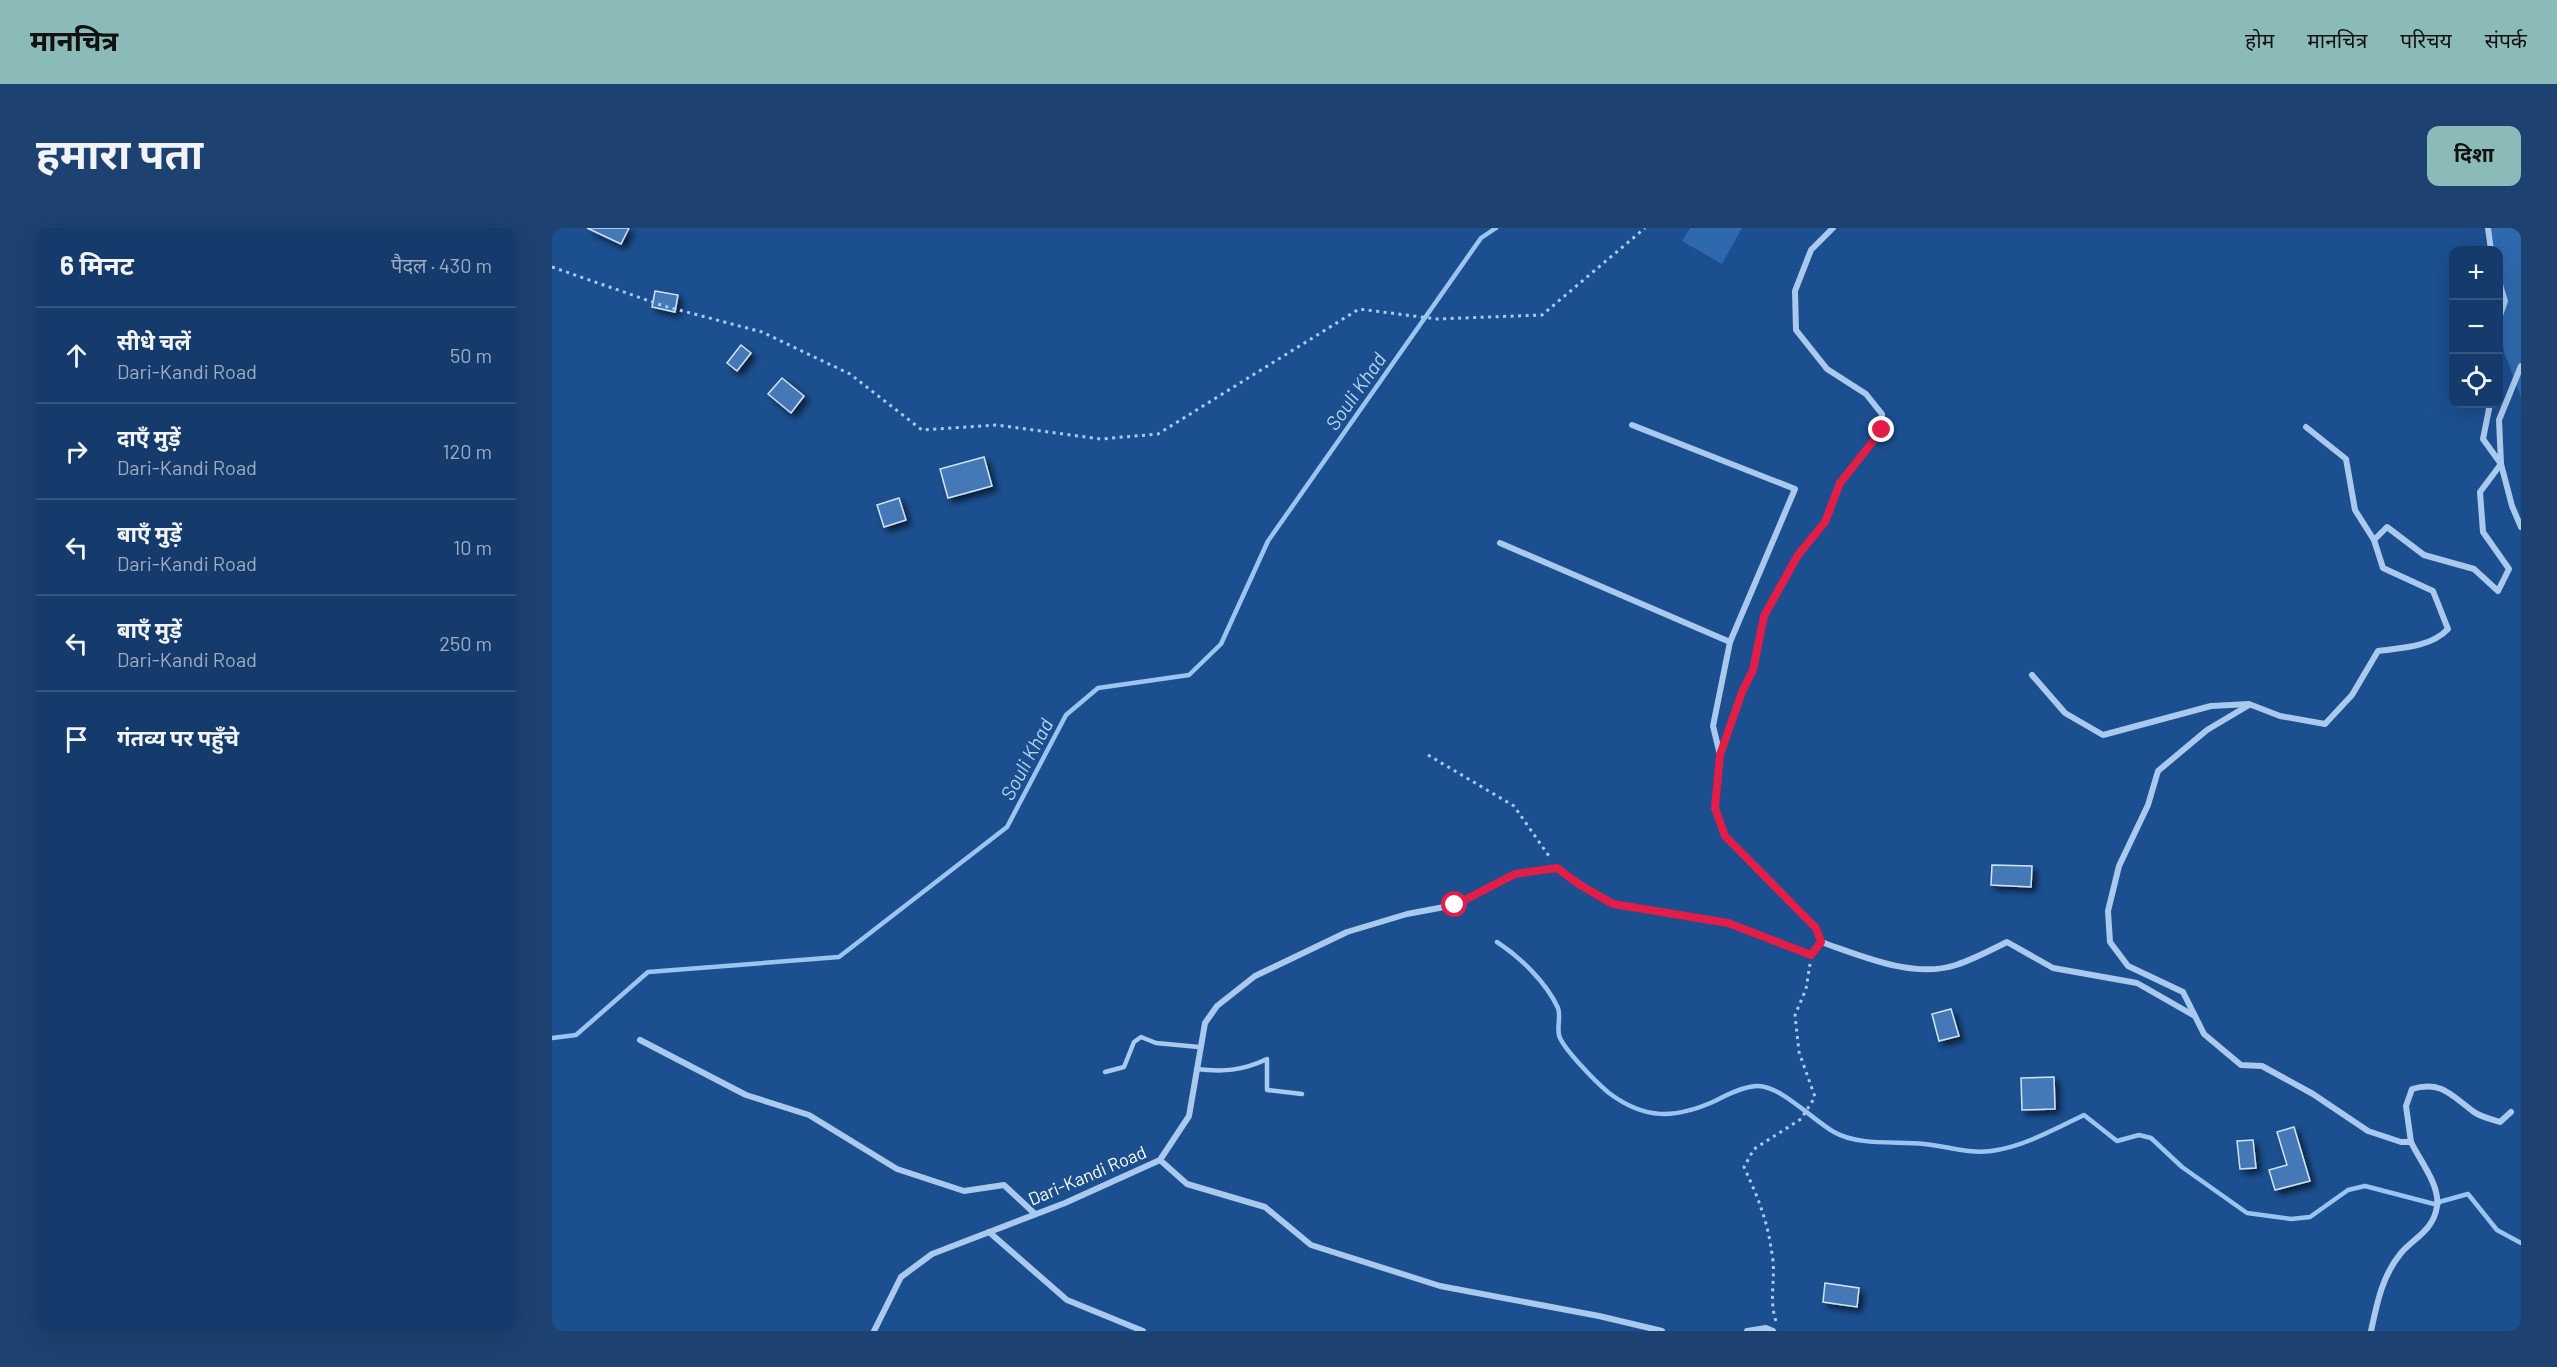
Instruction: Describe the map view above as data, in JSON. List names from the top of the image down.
{
  "streets": {
    "street": ["Dari-Kandi Road"]
  },
  "water": ["Souli Khad"],
  "page": {
    "header": "मानचित्र",
    "nav": [
      "होम",
      "मानचित्र",
      "परिचय",
      "संपर्क"
    ],
    "buttons": "दिशा",
    "title": "हमारा पता",
    "heading": ["6 मिनट", "पैदल · 430 m"],
    "map_buttons": ["+", "−"],
    "list": [
      ["सीधे चलें", "Dari-Kandi Road", "50 m"],
      ["दाएँ मुड़ें", "Dari-Kandi Road", "120 m"],
      ["बाएँ मुड़ें", "Dari-Kandi Road", "10 m"],
      ["बाएँ मुड़ें", "Dari-Kandi Road", "250 m"],
      "गंतव्य पर पहुँचे"
    ]
  }
}
